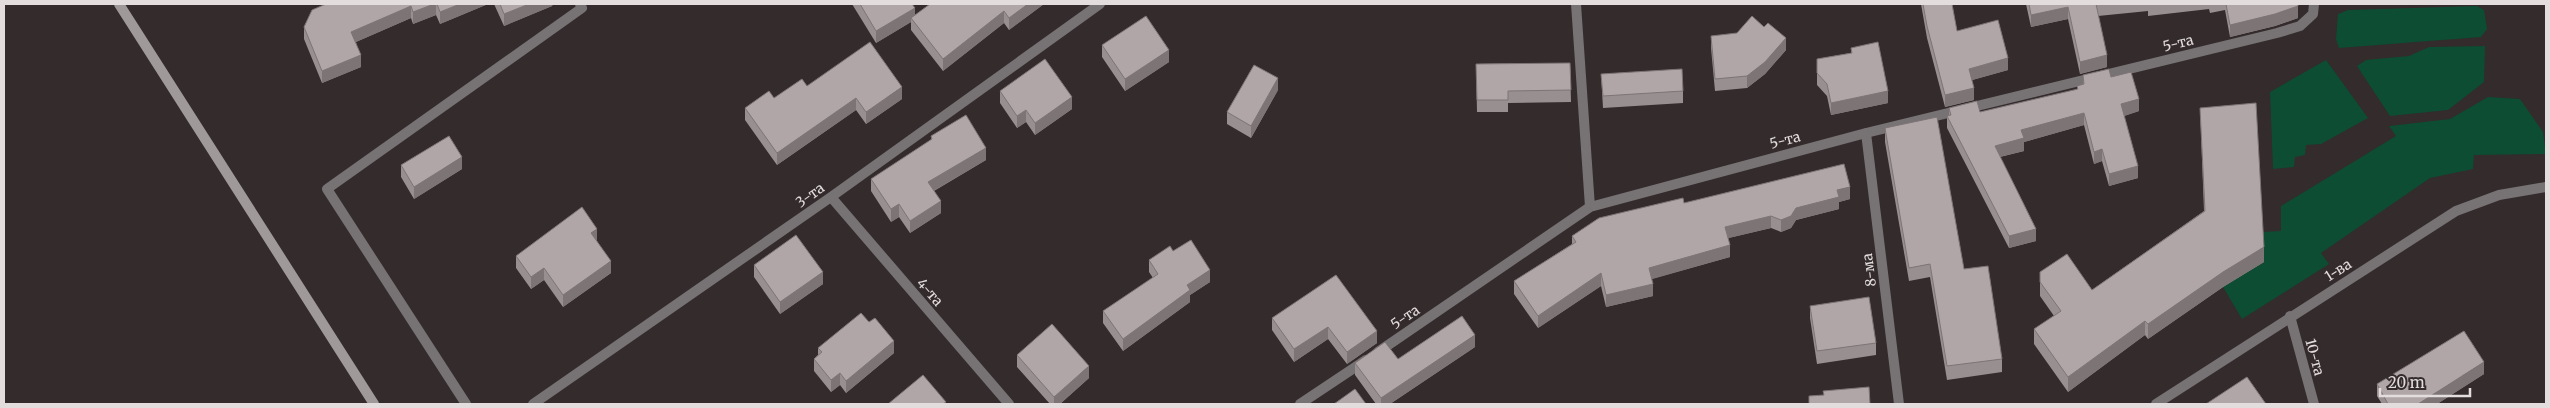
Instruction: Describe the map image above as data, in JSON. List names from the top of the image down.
{
  "streets": {
    "street": [
      "5-та",
      "3-та",
      "8-ма",
      "1-ва",
      "4-та",
      "10-та"
    ]
  },
  "crossings": [
    ["5-та", "8-ма"],
    ["3-та", "4-та"],
    ["1-ва", "10-та"]
  ],
  "scale_bar": "20 m"
}
